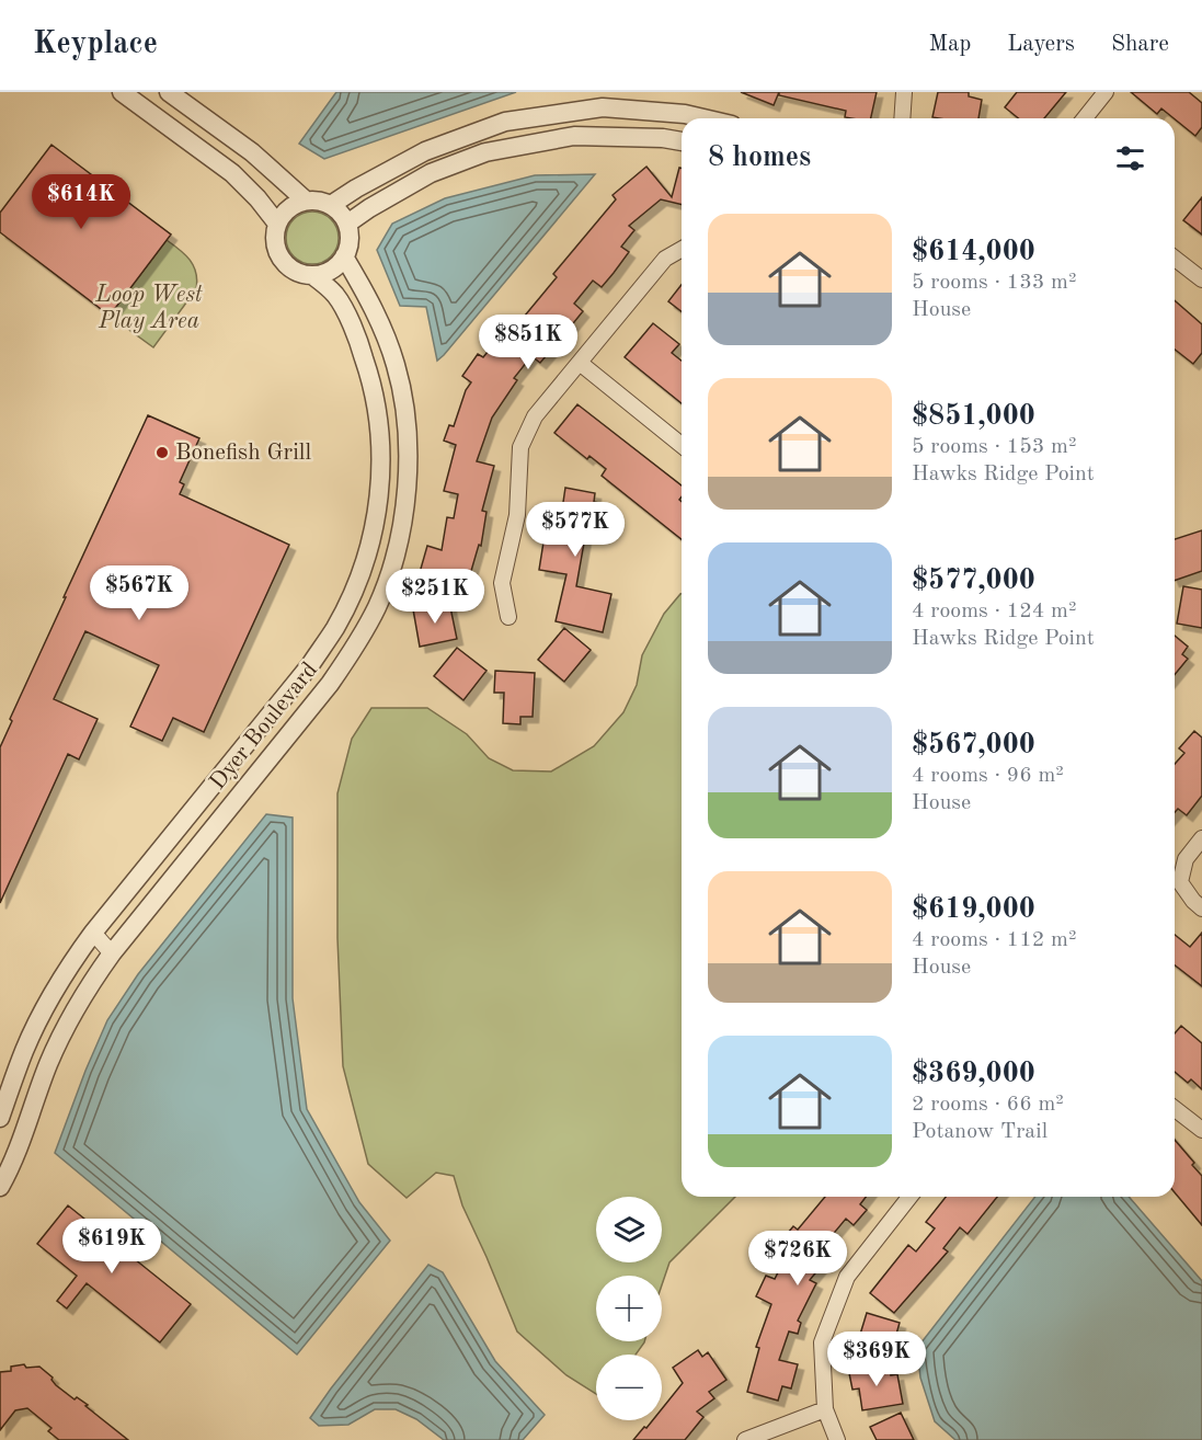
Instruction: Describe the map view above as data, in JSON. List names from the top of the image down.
{
  "streets": {
    "street": ["Dyer Boulevard"]
  },
  "parks": ["Loop West Play Area"],
  "places": ["Bonefish Grill"],
  "page": {
    "header": "Keyplace",
    "nav": ["Map", "Layers", "Share"],
    "heading": "8 homes",
    "price": [
      "$614K",
      "$851K",
      "$577K",
      "$567K",
      "$251K",
      "$619K",
      "$726K",
      "$369K"
    ],
    "list": [
      {
        "name": "$614,000",
        "note": "5 rooms · 133 m² · House"
      },
      {
        "name": "$851,000",
        "note": "5 rooms · 153 m² · Hawks Ridge Point"
      },
      {
        "name": "$577,000",
        "note": "4 rooms · 124 m² · Hawks Ridge Point"
      },
      {
        "name": "$567,000",
        "note": "4 rooms · 96 m² · House"
      },
      {
        "name": "$619,000",
        "note": "4 rooms · 112 m² · House"
      },
      {
        "name": "$369,000",
        "note": "2 rooms · 66 m² · Potanow Trail"
      }
    ],
    "map_buttons": ["+", "−"]
  }
}
